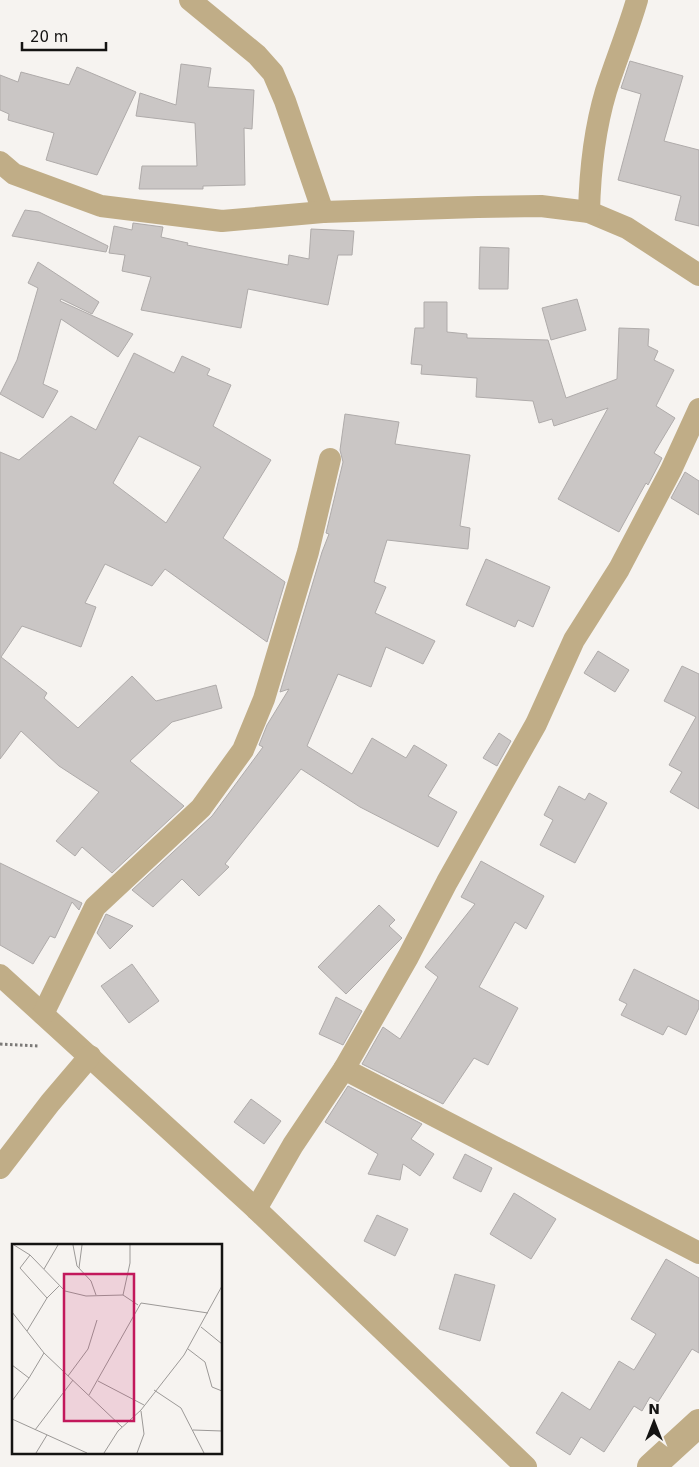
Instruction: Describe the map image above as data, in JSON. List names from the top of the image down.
{
  "scale_bar": "20 m",
  "north": "top"
}
